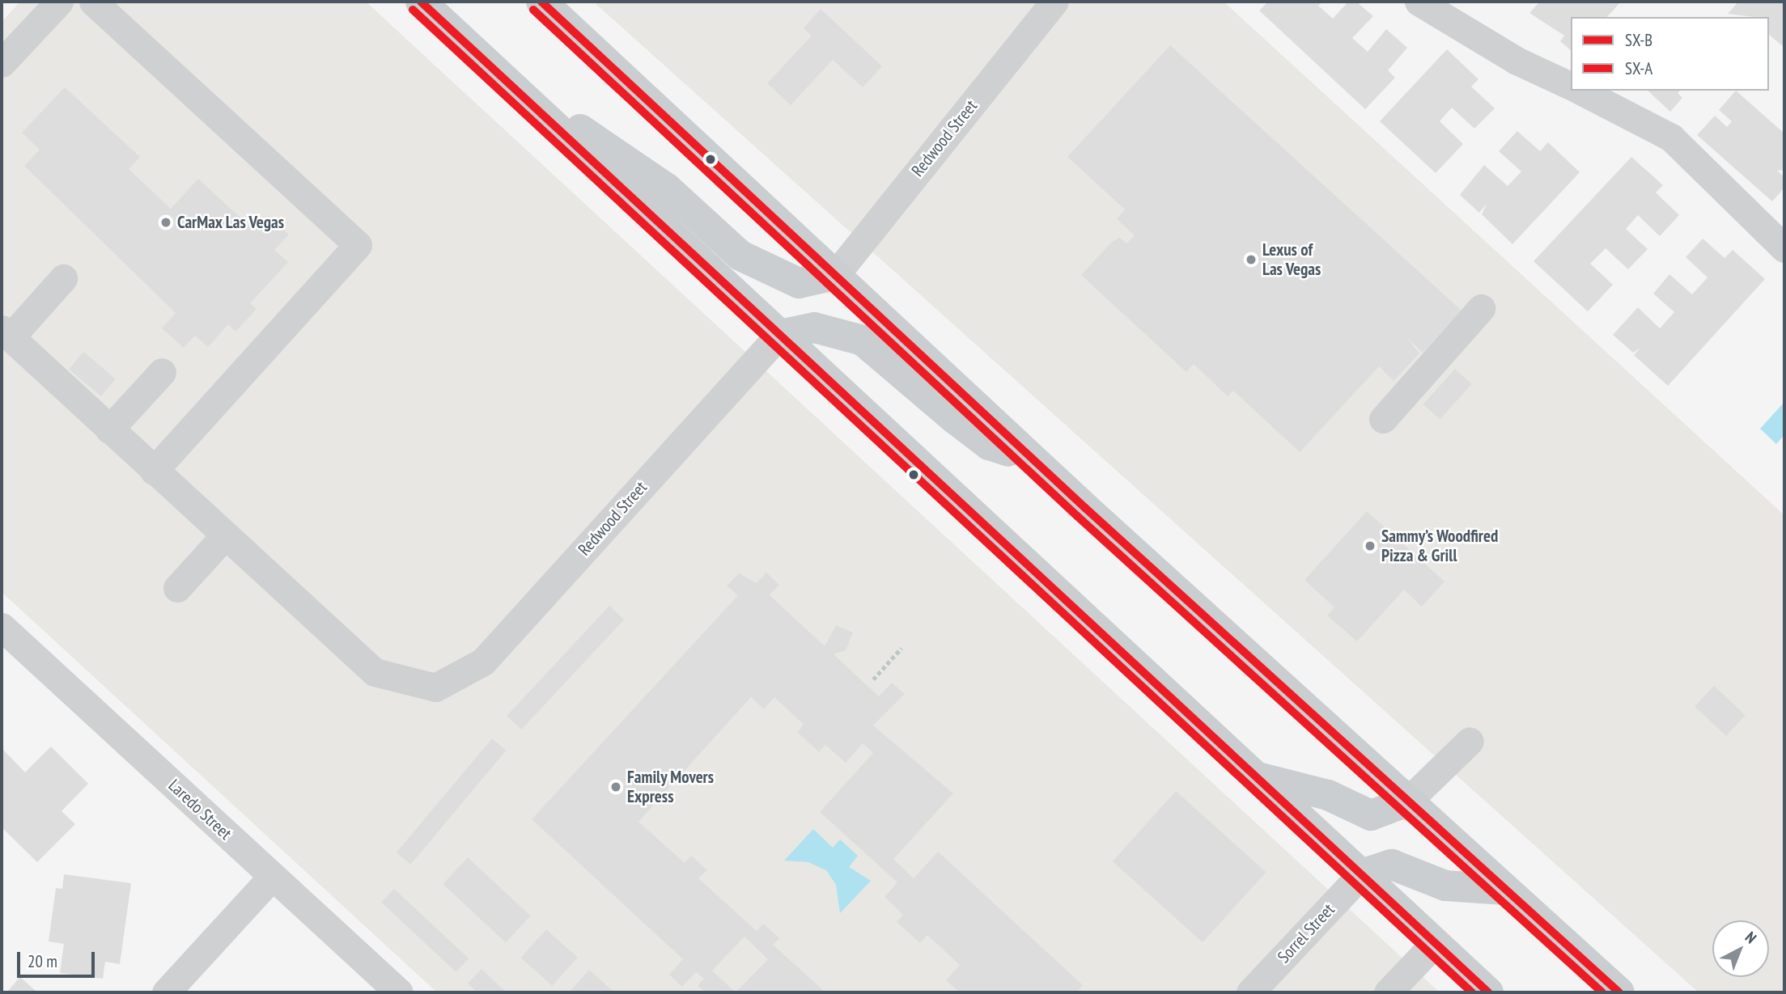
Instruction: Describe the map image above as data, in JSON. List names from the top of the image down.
{
  "streets": {
    "street": ["Redwood Street", "Laredo Street", "Sorrel Street"]
  },
  "places": [
    "CarMax Las Vegas",
    "Lexus of Las Vegas",
    "Sammy’s Woodfired Pizza & Grill",
    "Family Movers Express"
  ],
  "lines": ["transit line SX-B", "transit line SX-A"],
  "legend": ["SX-B", "SX-A"],
  "scale_bar": "20 m",
  "north": "top right"
}
